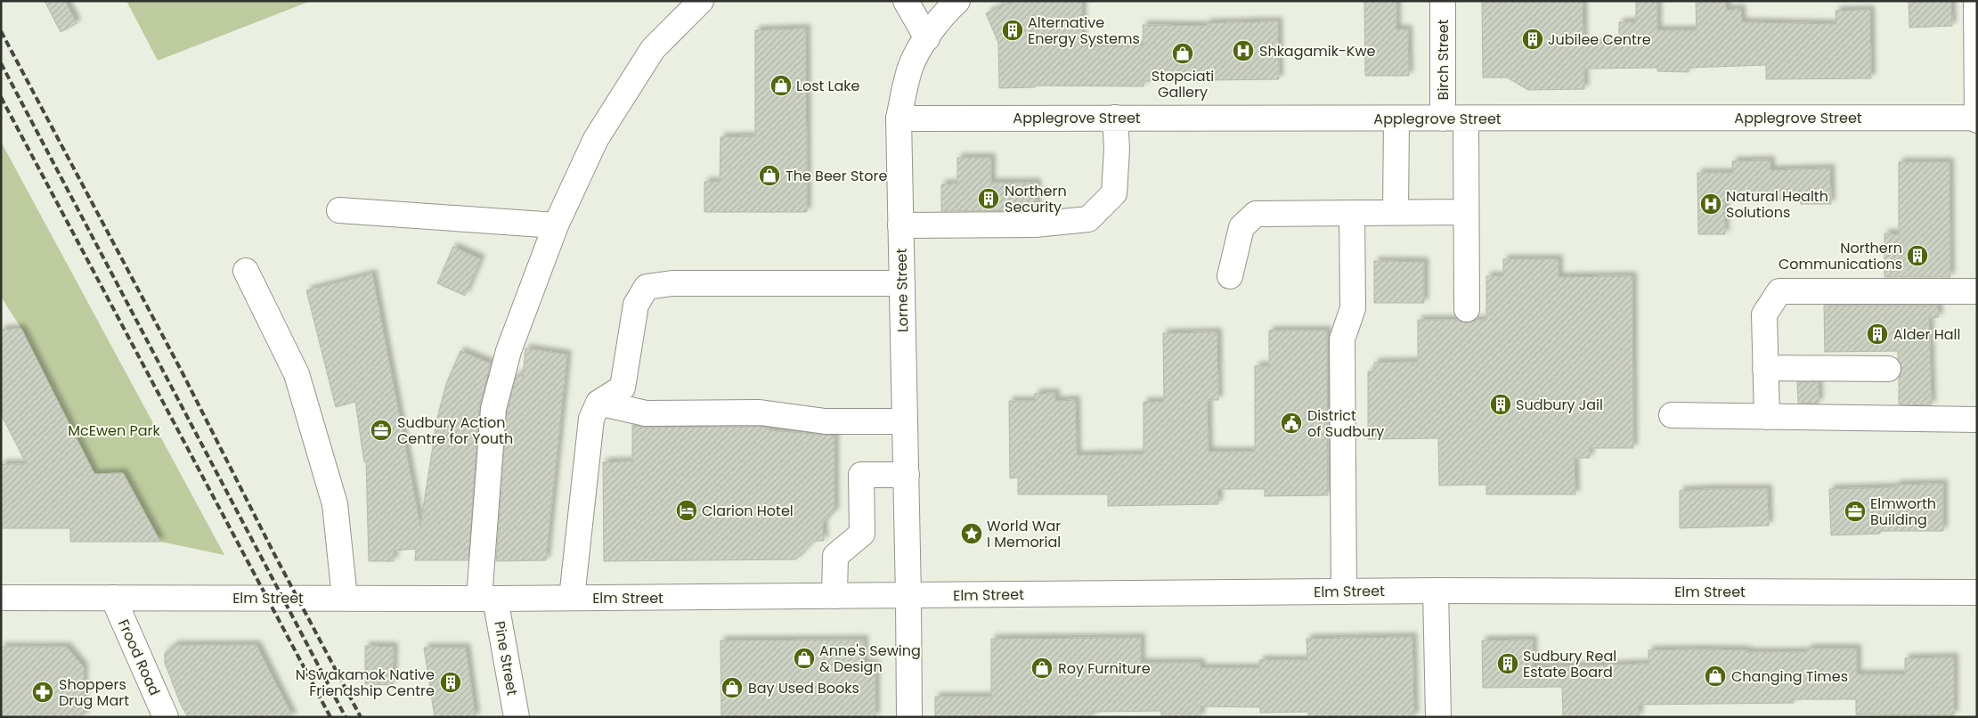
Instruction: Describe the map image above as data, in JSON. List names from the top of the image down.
{
  "streets": {
    "main road": [
      "Birch Street",
      "Applegrove Street",
      "Lorne Street",
      "Elm Street",
      "Frood Road",
      "Pine Street"
    ]
  },
  "crossings": [
    ["Birch Street", "Applegrove Street"],
    ["Applegrove Street", "Lorne Street"],
    ["Lorne Street", "Elm Street"],
    ["Elm Street", "Frood Road"],
    ["Elm Street", "Pine Street"]
  ],
  "parks": ["McEwen Park"],
  "places": {
    "building": [
      "Alternative Energy Systems",
      "Jubilee Centre",
      "Northern Security",
      "Northern Communications",
      "Alder Hall",
      "Sudbury Jail",
      "Sudbury Real Estate Board",
      "N'Swakamok Native Friendship Centre"
    ],
    "hospital": ["Shkagamik-Kwe", "Natural Health Solutions"],
    "shop": [
      "Stopciati Gallery",
      "Lost Lake",
      "The Beer Store",
      "Anne's Sewing & Design",
      "Roy Furniture",
      "Changing Times",
      "Bay Used Books"
    ],
    "public building": ["District of Sudbury"],
    "office": ["Sudbury Action Centre for Youth", "Elmworth Building"],
    "hotel": ["Clarion Hotel"],
    "place": ["World War I Memorial"],
    "pharmacy": ["Shoppers Drug Mart"]
  }
}
